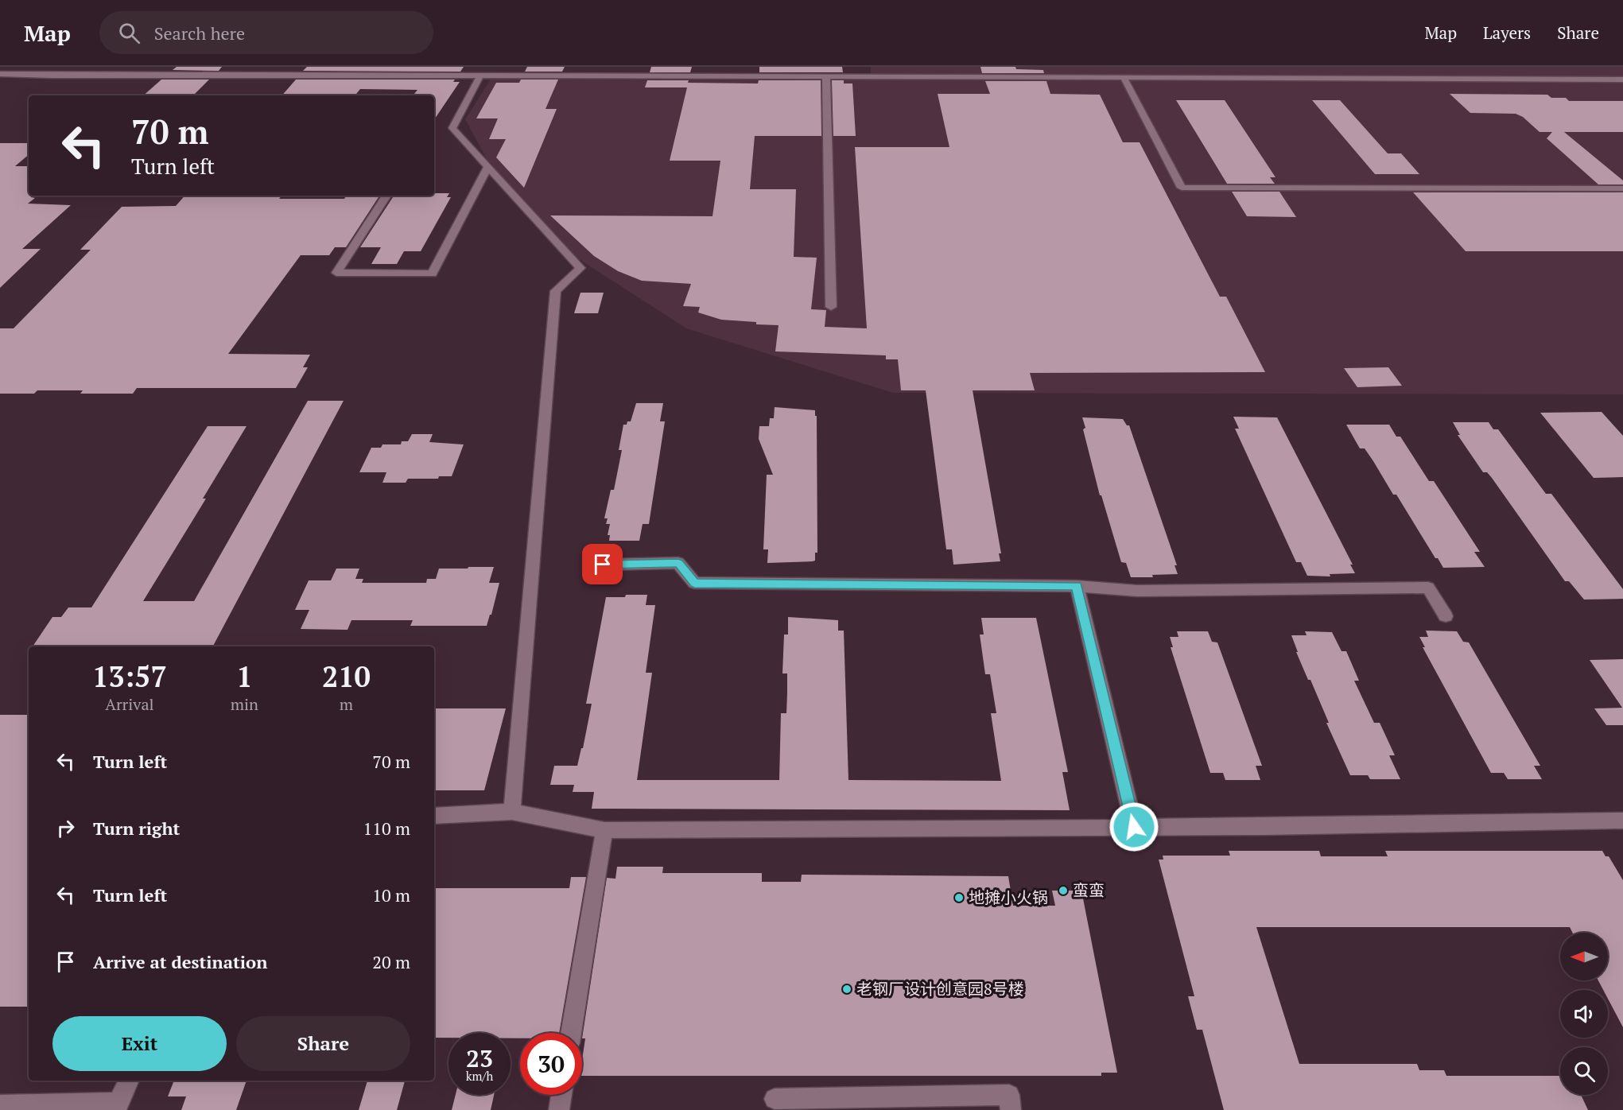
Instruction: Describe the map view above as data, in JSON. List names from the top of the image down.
{
  "places": ["蛮蛮", "地摊小火锅", "老钢厂设计创意园8号楼"],
  "north": "left",
  "page": {
    "header": "Map",
    "search": "Search here",
    "nav": ["Map", "Layers", "Share"],
    "turn": ["70 m", "Turn left"],
    "eta": [
      "13:57",
      "Arrival",
      "1",
      "min",
      "210",
      "m"
    ],
    "list": [
      {
        "name": "Turn left",
        "value": "70 m"
      },
      {
        "name": "Turn right",
        "value": "110 m"
      },
      {
        "name": "Turn left",
        "value": "10 m"
      },
      {
        "name": "Arrive at destination",
        "value": "20 m"
      }
    ],
    "buttons": ["Exit", "Share"],
    "speed": "23 km/h",
    "limit": "30"
  }
}
